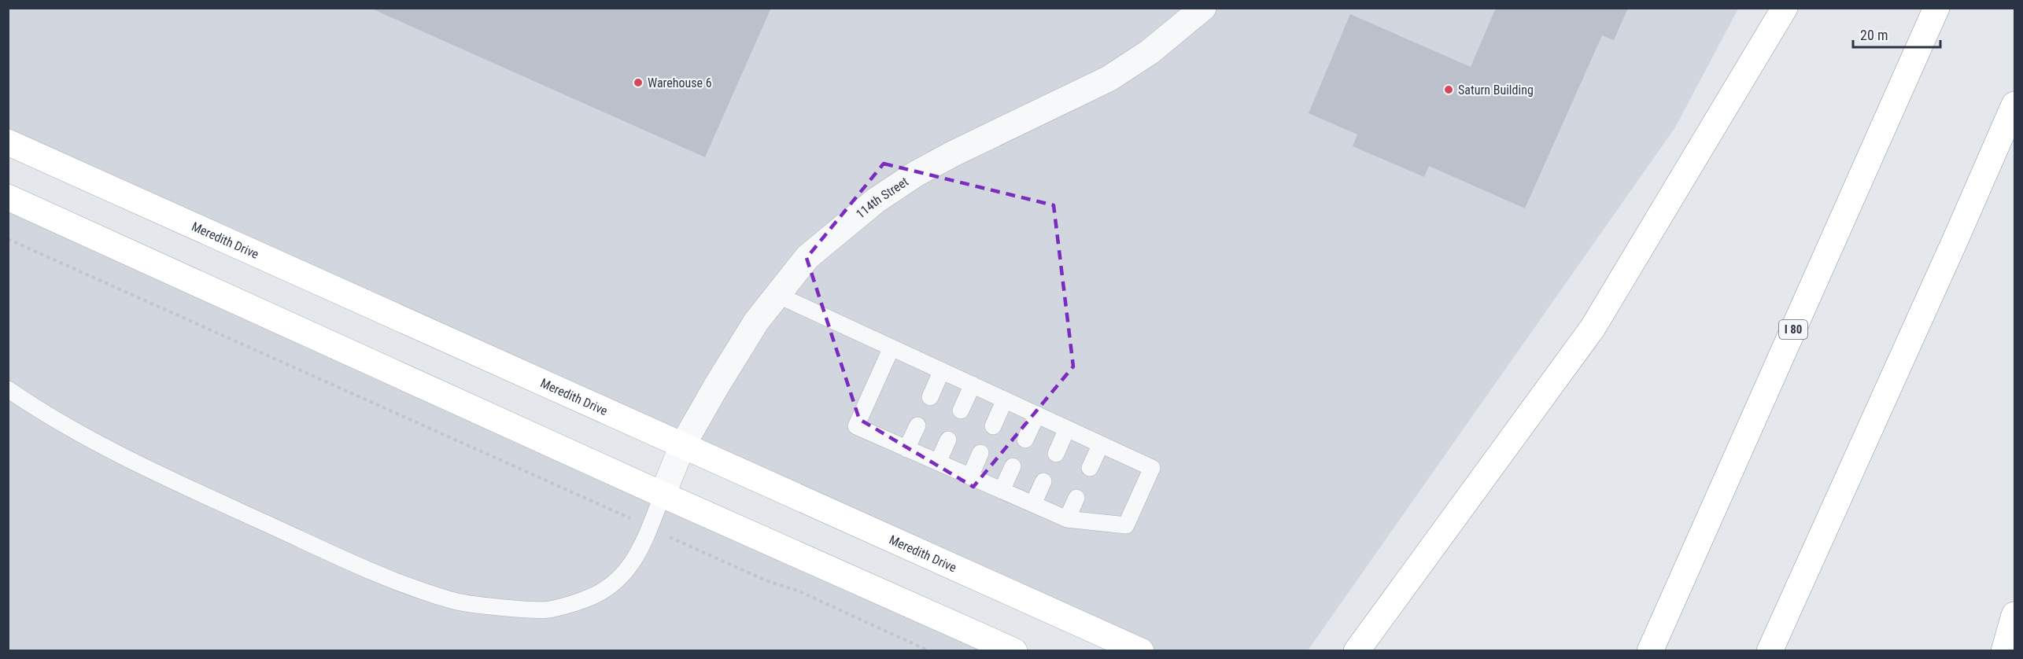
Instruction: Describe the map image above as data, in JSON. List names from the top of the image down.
{
  "streets": {
    "main road": ["Meredith Drive", "I 80"],
    "street": ["114th Street"]
  },
  "crossings": [
    ["114th Street", "Meredith Drive"]
  ],
  "places": ["Warehouse 6", "Saturn Building"],
  "scale_bar": "20 m"
}
